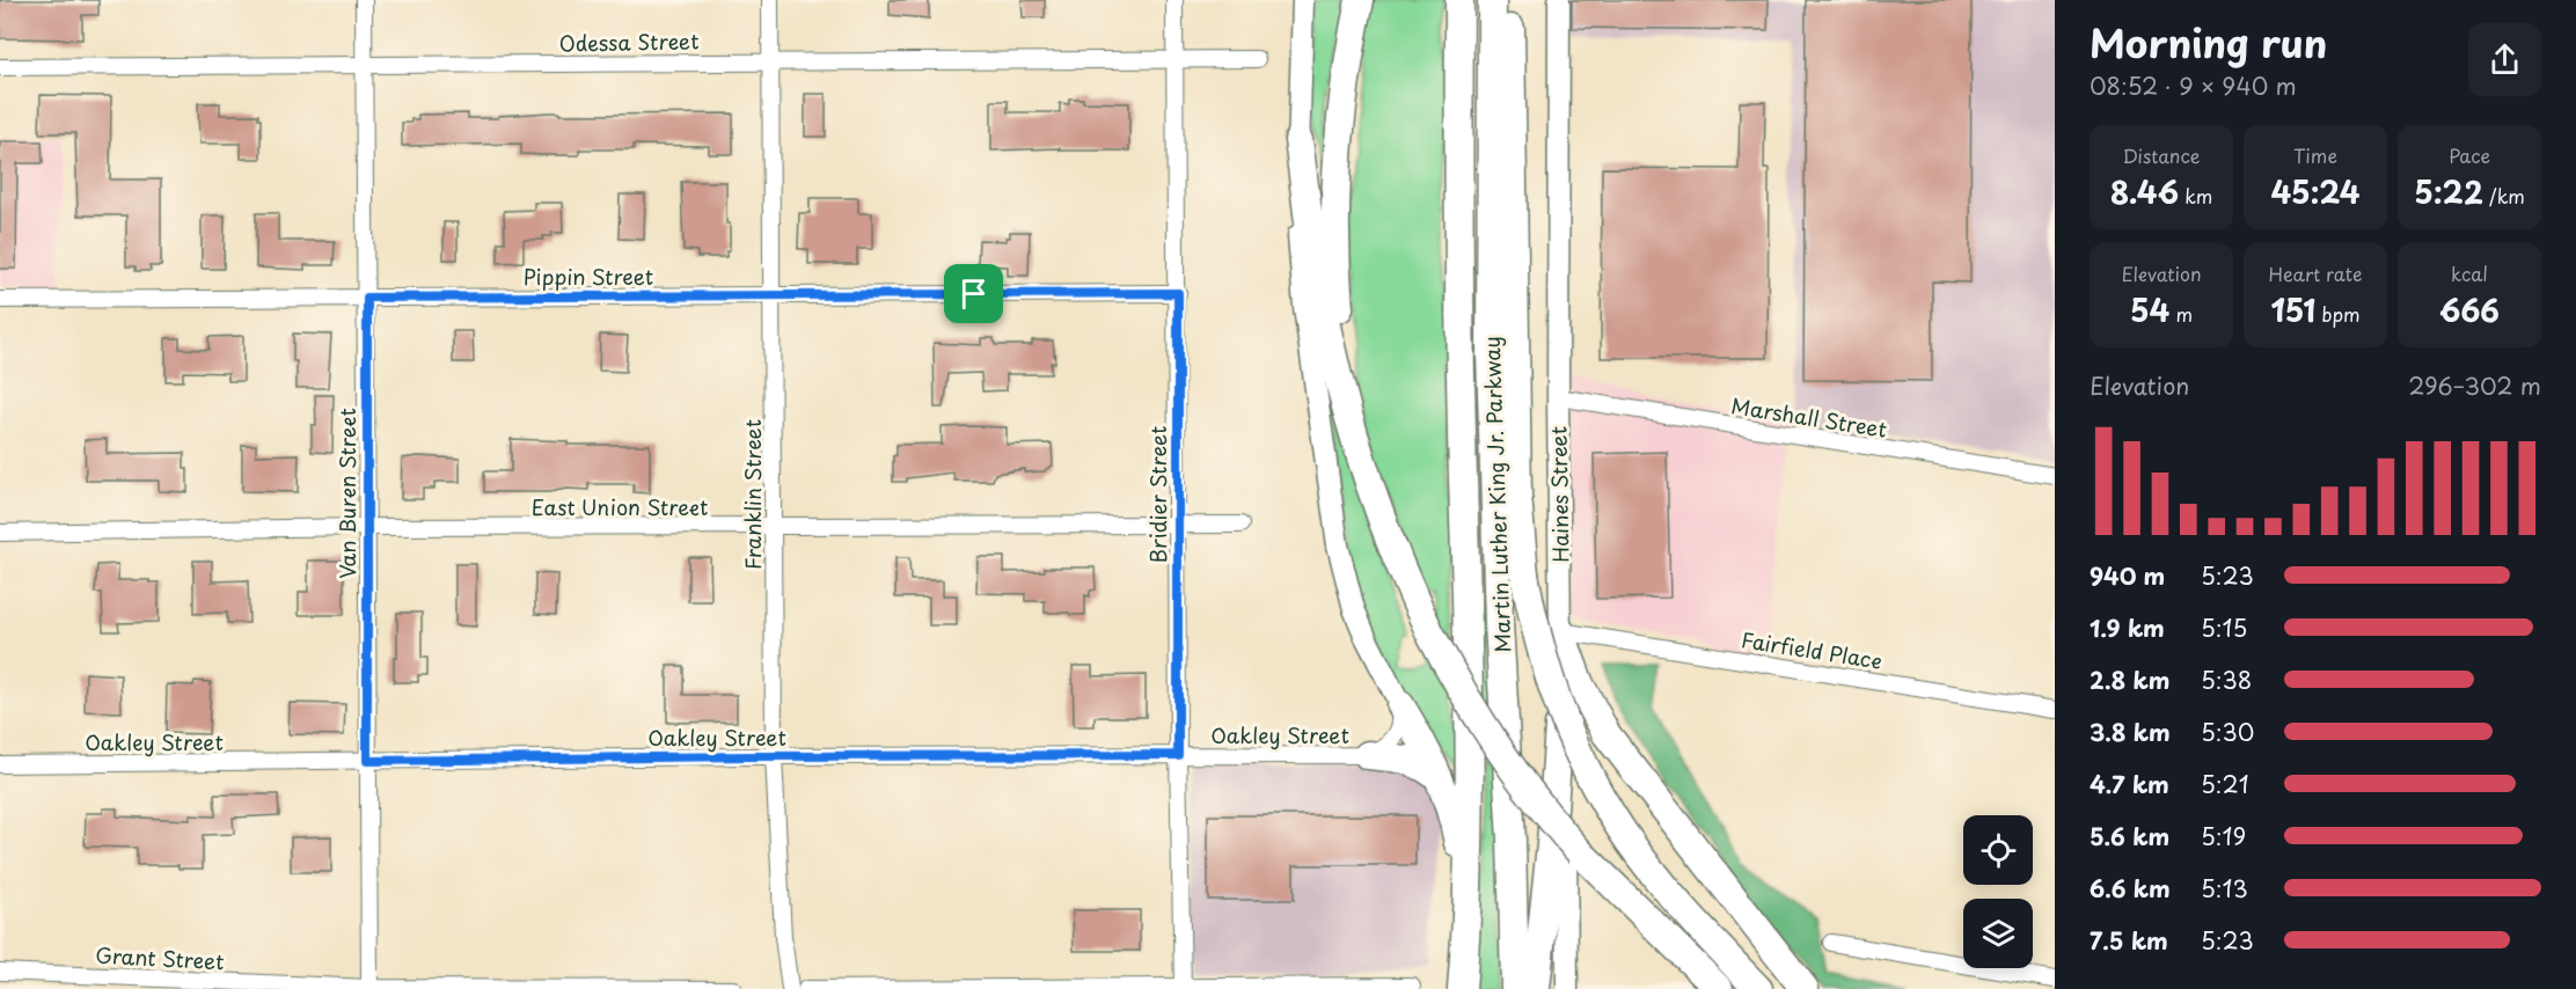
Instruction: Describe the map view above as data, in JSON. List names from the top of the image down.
{
  "streets": {
    "highway": ["Martin Luther King Jr. Parkway"],
    "street": [
      "Odessa Street",
      "Pippin Street",
      "Marshall Street",
      "Van Buren Street",
      "Franklin Street",
      "Bridier Street",
      "Haines Street",
      "East Union Street",
      "Fairfield Place",
      "Oakley Street",
      "Grant Street"
    ]
  },
  "crossings": [
    ["Odessa Street", "Van Buren Street"],
    ["Odessa Street", "Franklin Street"],
    ["Odessa Street", "Bridier Street"],
    ["Pippin Street", "Van Buren Street"],
    ["Pippin Street", "Franklin Street"],
    ["Pippin Street", "Bridier Street"],
    ["Marshall Street", "Haines Street"],
    ["Van Buren Street", "East Union Street"],
    ["Van Buren Street", "Oakley Street"],
    ["Van Buren Street", "Grant Street"],
    ["Franklin Street", "East Union Street"],
    ["Franklin Street", "Oakley Street"],
    ["Bridier Street", "East Union Street"],
    ["Bridier Street", "Oakley Street"],
    ["Haines Street", "Fairfield Place"]
  ],
  "page": {
    "heading": ["Morning run", "08:52 · 9 × 940 m"],
    "stats": [
      ["Distance", "8.46 km"],
      ["Time", "45:24"],
      ["Pace", "5:22 /km"],
      ["Elevation", "54 m"],
      ["Heart rate", "151 bpm"],
      ["kcal", "666"]
    ],
    "chart": ["Elevation", "296–302 m"],
    "list": [
      {
        "name": "940 m",
        "note": "5:23"
      },
      {
        "name": "1.9 km",
        "note": "5:15"
      },
      {
        "name": "2.8 km",
        "note": "5:38"
      },
      {
        "name": "3.8 km",
        "note": "5:30"
      },
      {
        "name": "4.7 km",
        "note": "5:21"
      },
      {
        "name": "5.6 km",
        "note": "5:19"
      },
      {
        "name": "6.6 km",
        "note": "5:13"
      },
      {
        "name": "7.5 km",
        "note": "5:23"
      }
    ]
  }
}
